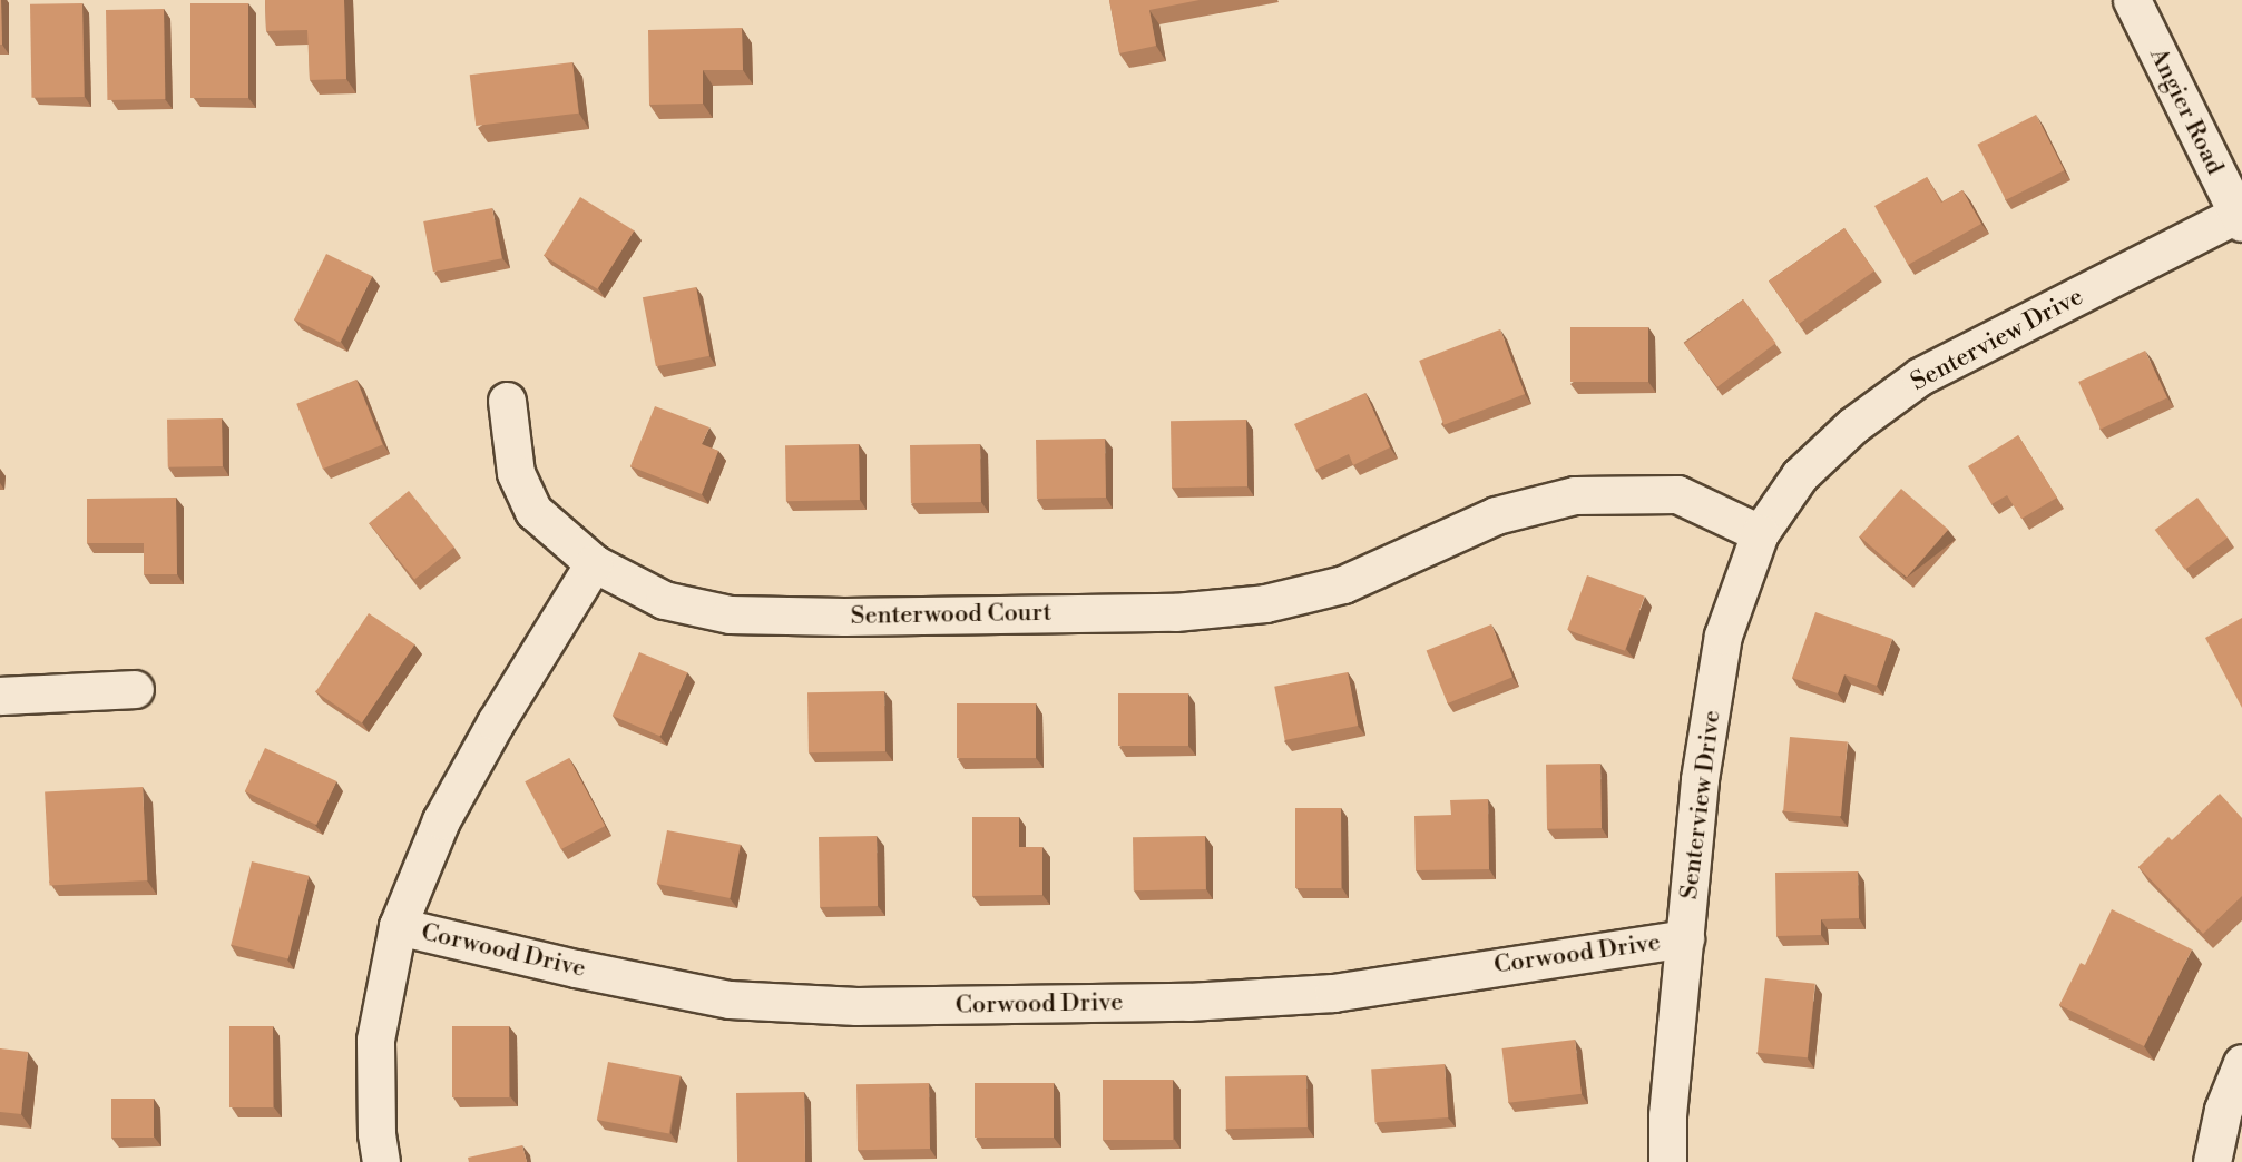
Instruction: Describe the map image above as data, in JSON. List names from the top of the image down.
{
  "streets": {
    "street": [
      "Angier Road",
      "Senterview Drive",
      "Senterwood Court",
      "Corwood Drive"
    ]
  },
  "crossings": [
    ["Angier Road", "Senterview Drive"],
    ["Senterview Drive", "Senterwood Court"],
    ["Senterview Drive", "Corwood Drive"]
  ]
}
